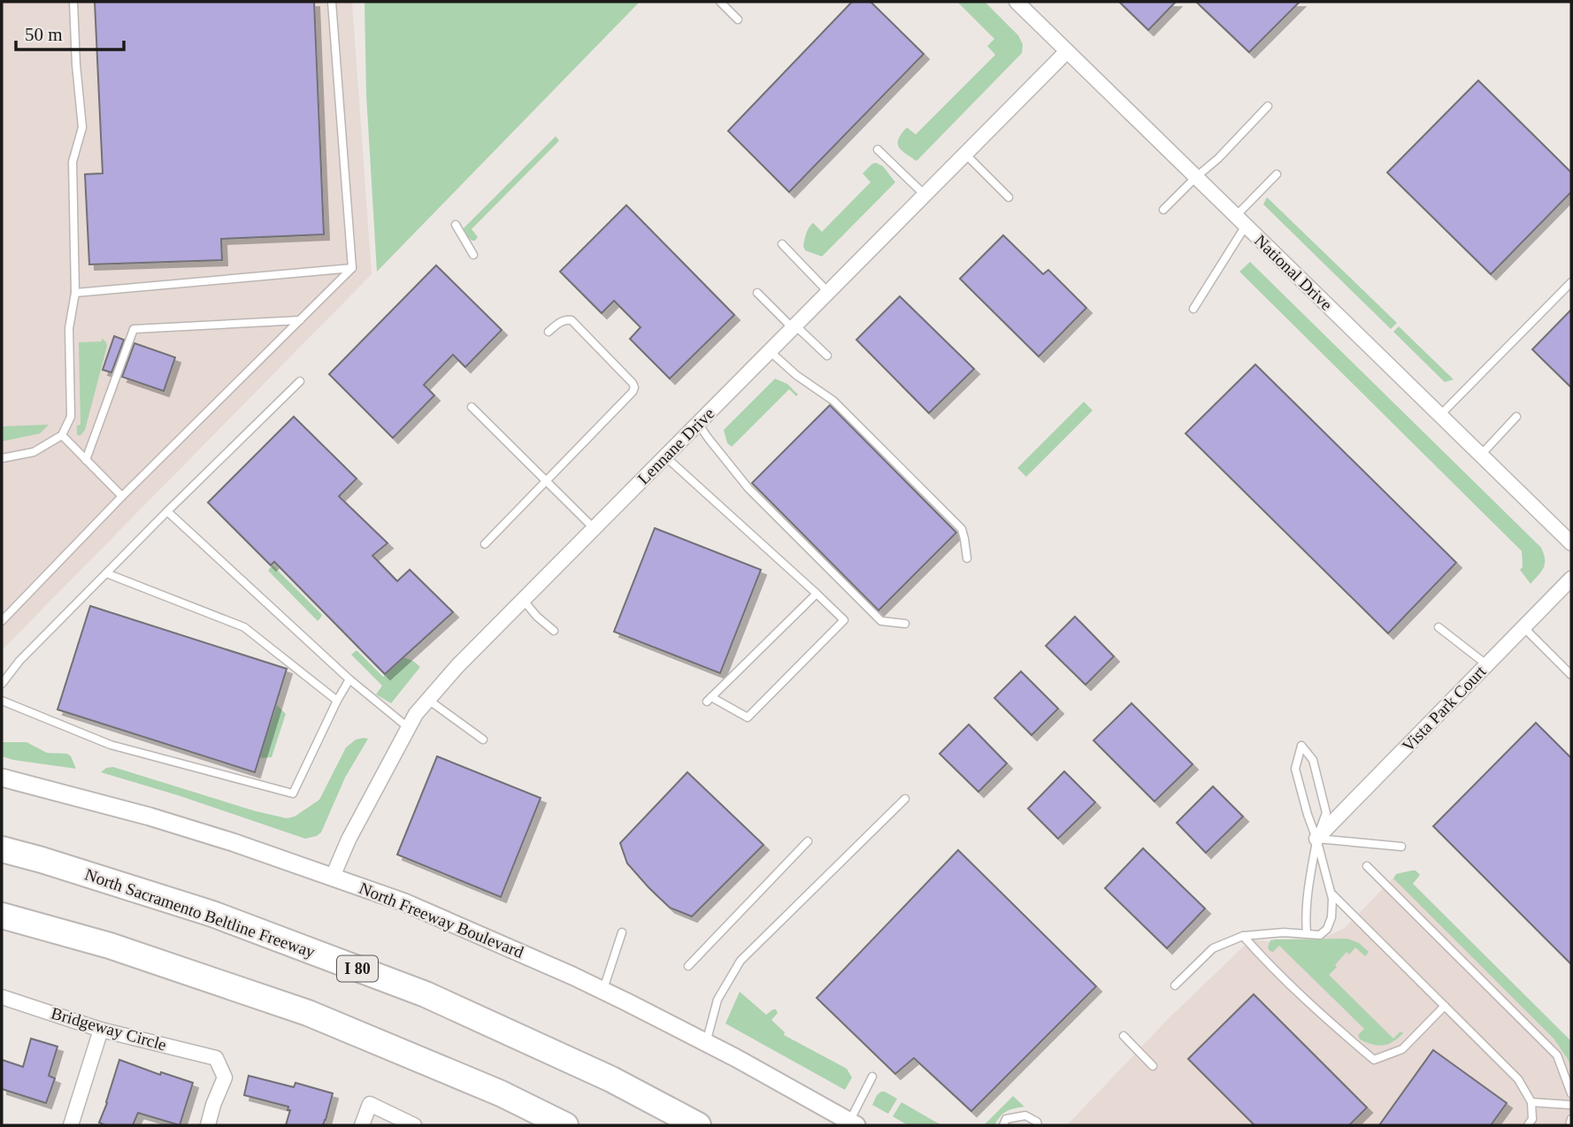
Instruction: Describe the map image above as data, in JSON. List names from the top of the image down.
{
  "streets": {
    "highway": ["North Sacramento Beltline Freeway", "I 80"],
    "street": [
      "National Drive",
      "Lennane Drive",
      "Vista Park Court",
      "North Freeway Boulevard",
      "Bridgeway Circle"
    ]
  },
  "crossings": [
    ["National Drive", "Lennane Drive"],
    ["Lennane Drive", "North Freeway Boulevard"]
  ],
  "scale_bar": "50 m"
}
